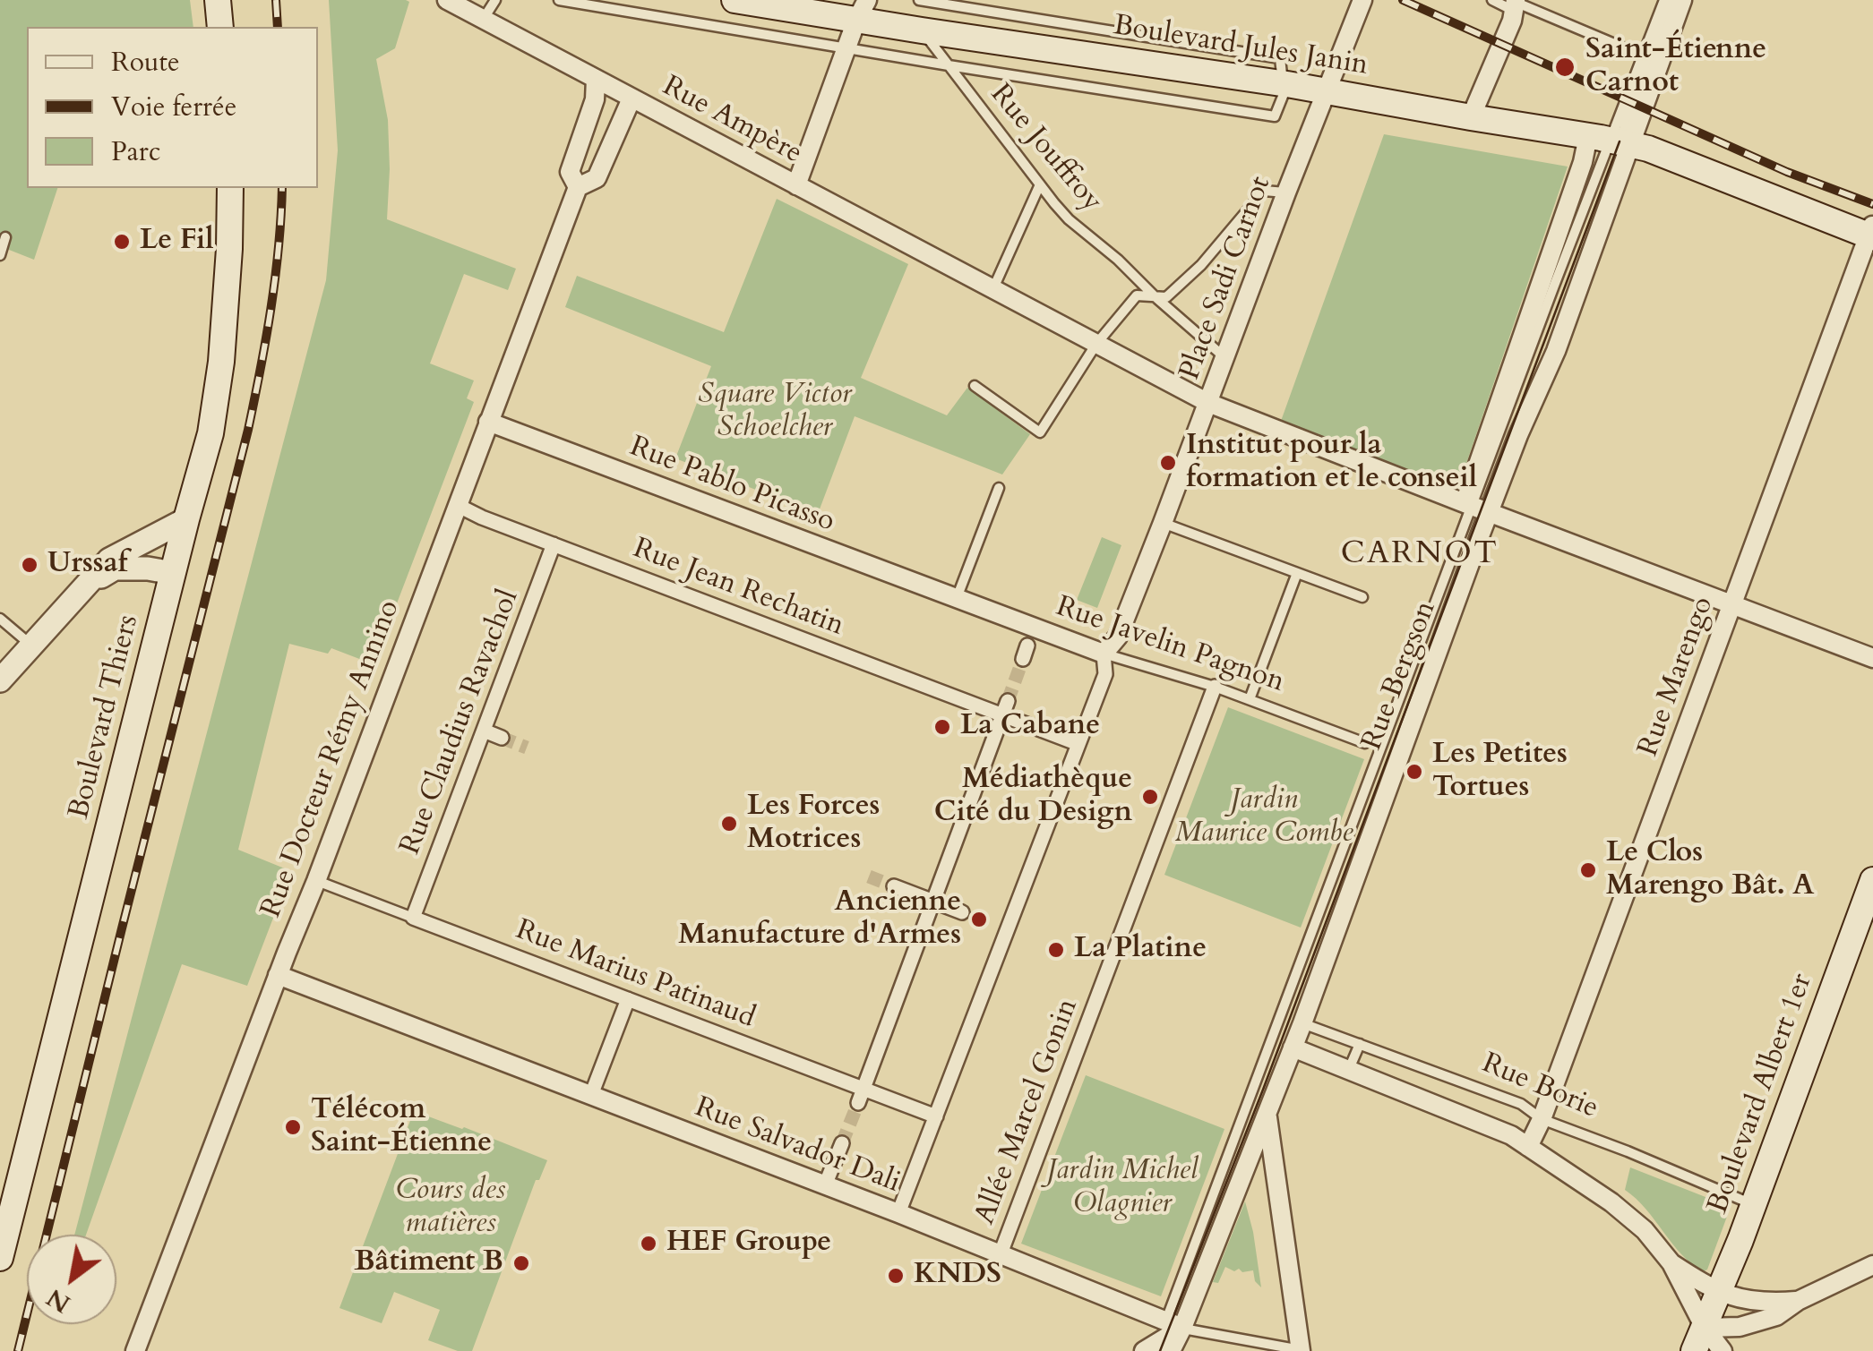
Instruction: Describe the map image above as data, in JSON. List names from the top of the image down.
{
  "streets": {
    "main road": ["Boulevard Jules Janin", "Boulevard Thiers", "Boulevard Albert 1er"],
    "street": [
      "Rue Ampère",
      "Place Sadi Carnot",
      "Rue Pablo Picasso",
      "Rue Jean Rechatin",
      "Rue Javelin Pagnon",
      "Rue Bergson",
      "Rue Marengo",
      "Rue Claudius Ravachol",
      "Rue Docteur Rémy Annino",
      "Rue Marius Patinaud",
      "Rue Borie",
      "Allée Marcel Gonin",
      "Rue Salvador Dali"
    ],
    "lane": ["Rue Jouffroy"]
  },
  "crossings": [
    ["Boulevard Jules Janin", "Rue Jouffroy"],
    ["Boulevard Jules Janin", "Place Sadi Carnot"],
    ["Boulevard Jules Janin", "Rue Bergson"],
    ["Boulevard Jules Janin", "Rue Marengo"],
    ["Rue Ampère", "Place Sadi Carnot"],
    ["Rue Ampère", "Rue Docteur Rémy Annino"],
    ["Rue Jouffroy", "Place Sadi Carnot"],
    ["Place Sadi Carnot", "Rue Bergson"],
    ["Place Sadi Carnot", "Rue Marengo"],
    ["Rue Pablo Picasso", "Rue Javelin Pagnon"],
    ["Rue Pablo Picasso", "Rue Docteur Rémy Annino"],
    ["Rue Jean Rechatin", "Rue Claudius Ravachol"],
    ["Rue Jean Rechatin", "Rue Docteur Rémy Annino"],
    ["Rue Javelin Pagnon", "Allée Marcel Gonin"],
    ["Rue Bergson", "Rue Borie"],
    ["Rue Bergson", "Rue Salvador Dali"],
    ["Rue Marengo", "Rue Borie"],
    ["Rue Claudius Ravachol", "Rue Marius Patinaud"],
    ["Rue Docteur Rémy Annino", "Rue Marius Patinaud"],
    ["Rue Docteur Rémy Annino", "Rue Salvador Dali"],
    ["Rue Borie", "Boulevard Albert 1er"],
    ["Allée Marcel Gonin", "Rue Salvador Dali"]
  ],
  "districts": ["CARNOT"],
  "parks": [
    "Square Victor Schoelcher",
    "Jardin Maurice Combe",
    "Jardin Michel Olagnier",
    "Cours des matières"
  ],
  "places": [
    "Saint-Étienne Carnot",
    "Le Fil",
    "Institut pour la formation et le conseil",
    "Urssaf",
    "La Cabane",
    "Les Petites Tortues",
    "Médiathèque Cité du Design",
    "Les Forces Motrices",
    "Le Clos Marengo Bât. A",
    "Ancienne Manufacture d'Armes",
    "La Platine",
    "Télécom Saint-Étienne",
    "HEF Groupe",
    "Bâtiment B",
    "KNDS"
  ],
  "legend": ["Route", "Voie ferrée", "Parc"],
  "north": "bottom left"
}
